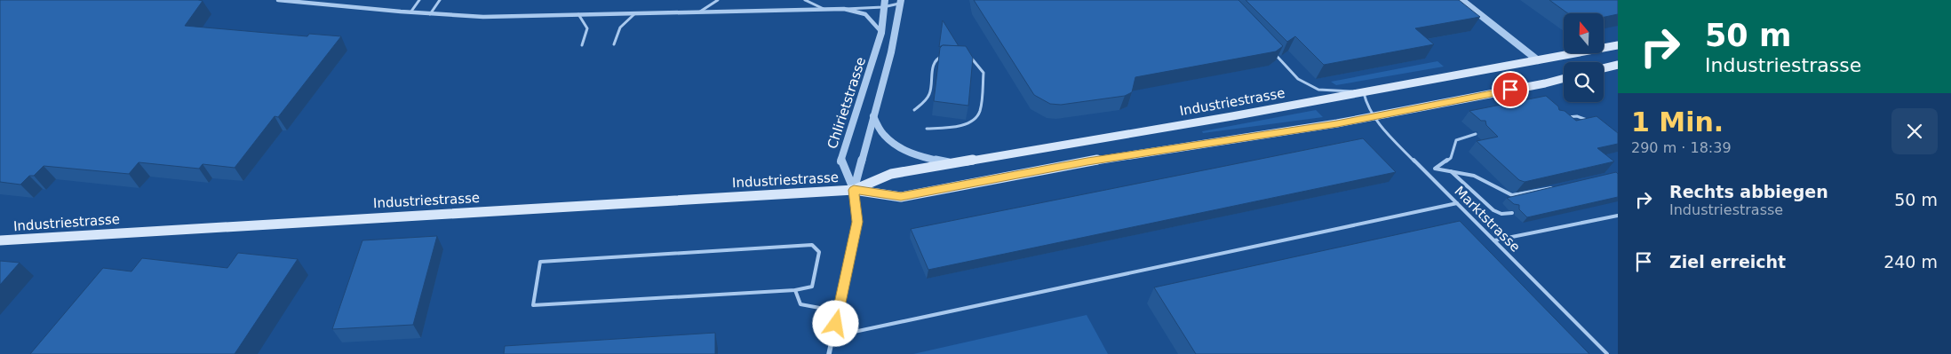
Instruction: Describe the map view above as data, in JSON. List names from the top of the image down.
{
  "streets": {
    "main road": ["Industriestrasse"],
    "street": ["Chlirietstrasse"],
    "lane": ["Marktstrasse"]
  },
  "crossings": [
    ["Industriestrasse", "Chlirietstrasse"],
    ["Industriestrasse", "Marktstrasse"]
  ],
  "north": "top",
  "page": {
    "turn": ["50 m", "Industriestrasse"],
    "heading": ["1 Min.", "290 m · 18:39"],
    "list": [
      {
        "name": "Rechts abbiegen",
        "note": "Industriestrasse",
        "value": "50 m"
      },
      {
        "name": "Ziel erreicht",
        "value": "240 m"
      }
    ]
  }
}
